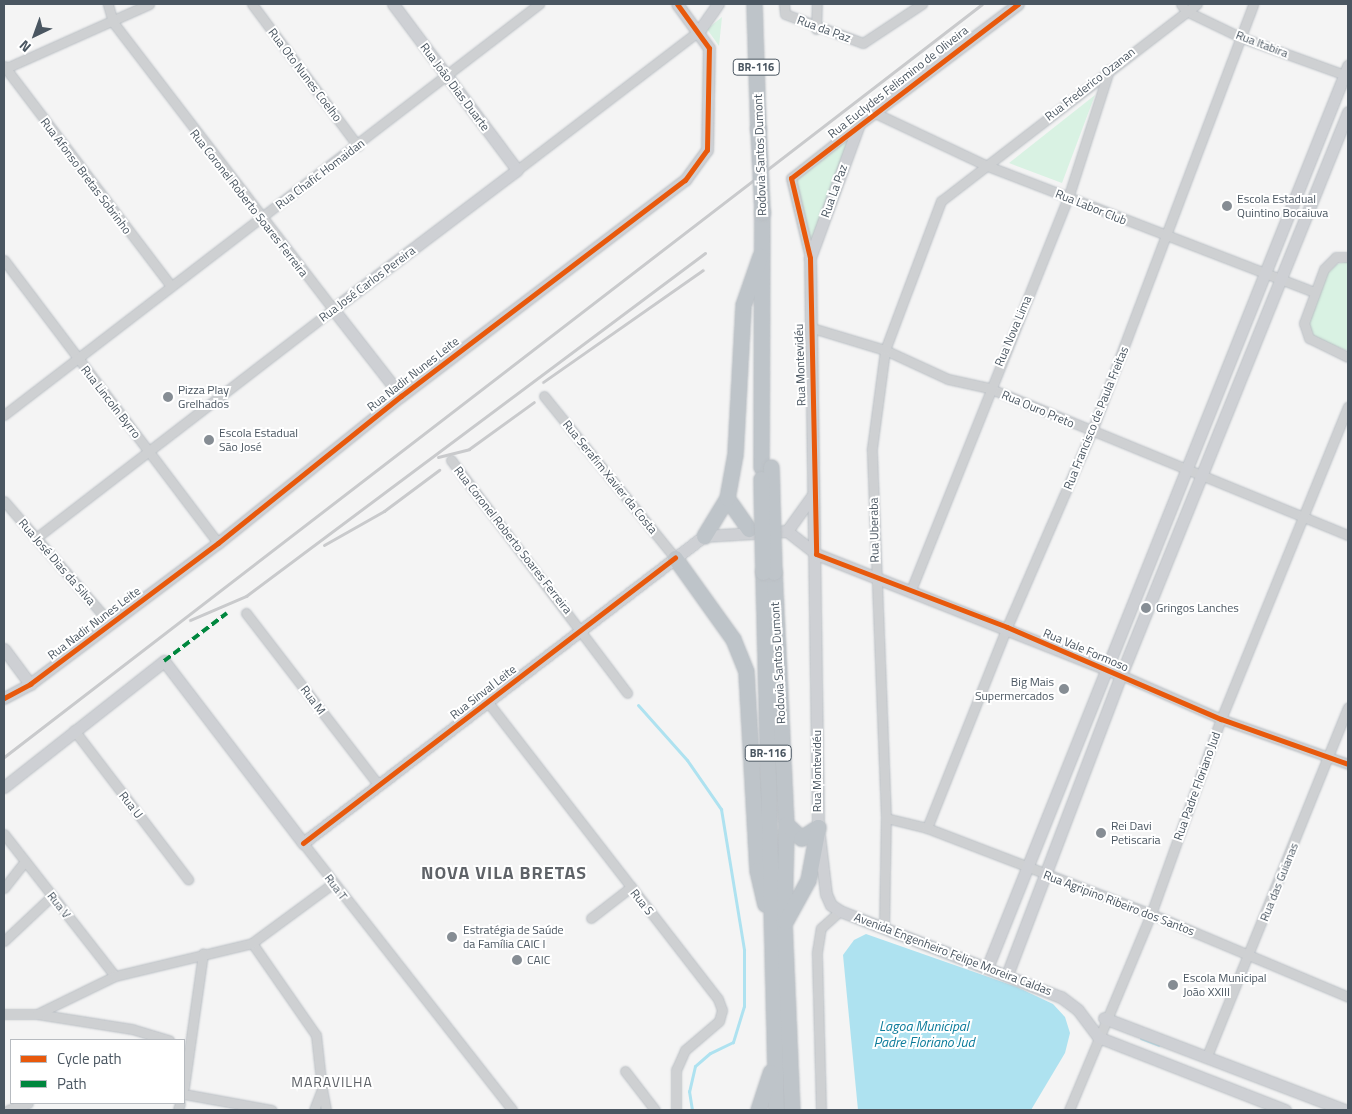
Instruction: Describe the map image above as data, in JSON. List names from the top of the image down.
{
  "streets": {
    "highway": ["BR-116", "Rodovia Santos Dumont"],
    "street": [
      "Rua da Paz",
      "Rua Itabira",
      "Rua Oto Nunes Coelho",
      "Rua Euclydes Felismino de Oliveira",
      "Rua Frederico Ozanan",
      "Rua João Dias Duarte",
      "Rua Chafic Homaidan",
      "Rua Afonso Bretas Sobrinho",
      "Rua La Paz",
      "Rua Coronel Roberto Soares Ferreira",
      "Rua Labor Club",
      "Rua José Carlos Pereira",
      "Rua Nova Lima",
      "Rua Montevidéu",
      "Rua Nadir Nunes Leite",
      "Rua Lincoln Byrro",
      "Rua Ouro Preto",
      "Rua Francisco de Paula Freitas",
      "Rua Serafim Xavier da Costa",
      "Rua Uberaba",
      "Rua José Dias da Silva",
      "Rua Vale Formoso",
      "Rua Sinval Leite",
      "Rua M",
      "Rua Padre Floriano Jud",
      "Rua U",
      "Rua das Guianas",
      "Rua T",
      "Rua S",
      "Rua Agripino Ribeiro dos Santos",
      "Rua V",
      "Avenida Engenheiro Felipe Moreira Caldas"
    ]
  },
  "crossings": [
    ["Rua Itabira", "Rua Frederico Ozanan"],
    ["Rua Itabira", "Rua Francisco de Paula Freitas"],
    ["Rua Oto Nunes Coelho", "Rua Chafic Homaidan"],
    ["Rua Euclydes Felismino de Oliveira", "Rua La Paz"],
    ["Rua Euclydes Felismino de Oliveira", "Rua Labor Club"],
    ["Rua Euclydes Felismino de Oliveira", "Rua Montevidéu"],
    ["Rua Frederico Ozanan", "Rua Labor Club"],
    ["Rua Frederico Ozanan", "Rua Nova Lima"],
    ["Rua Frederico Ozanan", "Rua Uberaba"],
    ["Rua João Dias Duarte", "Rua Chafic Homaidan"],
    ["Rua João Dias Duarte", "Rua José Carlos Pereira"],
    ["Rua Chafic Homaidan", "Rua Afonso Bretas Sobrinho"],
    ["Rua Chafic Homaidan", "Rua Coronel Roberto Soares Ferreira"],
    ["Rua Chafic Homaidan", "Rua Lincoln Byrro"],
    ["Rua La Paz", "Rua Montevidéu"],
    ["Rua Coronel Roberto Soares Ferreira", "Rua José Carlos Pereira"],
    ["Rua Coronel Roberto Soares Ferreira", "Rua Nadir Nunes Leite"],
    ["Rua Coronel Roberto Soares Ferreira", "Rua Sinval Leite"],
    ["Rua Labor Club", "Rua Nova Lima"],
    ["Rua Labor Club", "Rua Francisco de Paula Freitas"],
    ["Rua Labor Club", "Rua Uberaba"],
    ["Rua José Carlos Pereira", "Rua Nadir Nunes Leite"],
    ["Rua José Carlos Pereira", "Rua Lincoln Byrro"],
    ["Rua José Carlos Pereira", "Rua José Dias da Silva"],
    ["Rua Nova Lima", "Rua Ouro Preto"],
    ["Rua Nova Lima", "Rua Vale Formoso"],
    ["Rua Montevidéu", "Rua Ouro Preto"],
    ["Rua Montevidéu", "Rua Vale Formoso"],
    ["Rua Montevidéu", "Avenida Engenheiro Felipe Moreira Caldas"],
    ["Rua Nadir Nunes Leite", "Rua Lincoln Byrro"],
    ["Rua Nadir Nunes Leite", "Rua José Dias da Silva"],
    ["Rua Ouro Preto", "Rua Francisco de Paula Freitas"],
    ["Rua Ouro Preto", "Rua Uberaba"],
    ["Rua Ouro Preto", "Rua Padre Floriano Jud"],
    ["Rua Francisco de Paula Freitas", "Rua Vale Formoso"],
    ["Rua Francisco de Paula Freitas", "Rua Agripino Ribeiro dos Santos"],
    ["Rua Serafim Xavier da Costa", "Rua Sinval Leite"],
    ["Rua Uberaba", "Rua Vale Formoso"],
    ["Rua Uberaba", "Rua Agripino Ribeiro dos Santos"],
    ["Rua Uberaba", "Avenida Engenheiro Felipe Moreira Caldas"],
    ["Rua Vale Formoso", "Rua Sinval Leite"],
    ["Rua Vale Formoso", "Rua Padre Floriano Jud"],
    ["Rua Vale Formoso", "Rua das Guianas"],
    ["Rua Sinval Leite", "Rua M"],
    ["Rua Sinval Leite", "Rua T"],
    ["Rua Sinval Leite", "Rua S"],
    ["Rua Padre Floriano Jud", "Rua Agripino Ribeiro dos Santos"],
    ["Rua Padre Floriano Jud", "Avenida Engenheiro Felipe Moreira Caldas"],
    ["Rua U", "Rua T"],
    ["Rua das Guianas", "Rua Agripino Ribeiro dos Santos"]
  ],
  "districts": ["NOVA VILA BRETAS", "MARAVILHA"],
  "water": ["Lagoa Municipal Padre Floriano Jud"],
  "places": [
    "Escola Estadual Quintino Bocaiuva",
    "Pizza Play Grelhados",
    "Escola Estadual São José",
    "Gringos Lanches",
    "Big Mais Supermercados",
    "Rei Davi Petiscaria",
    "Estratégia de Saúde da Família CAIC I",
    "CAIC",
    "Escola Municipal João XXIII"
  ],
  "legend": ["Cycle path", "Path"],
  "north": "bottom left"
}
